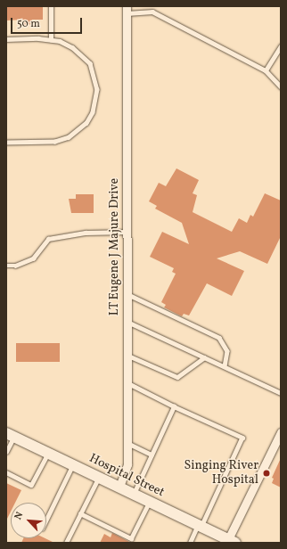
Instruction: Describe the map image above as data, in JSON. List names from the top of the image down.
{
  "streets": {
    "street": ["LT Eugene J Majure Drive", "Hospital Street"]
  },
  "crossings": [
    ["LT Eugene J Majure Drive", "Hospital Street"]
  ],
  "places": ["Singing River Hospital"],
  "scale_bar": "50 m",
  "north": "top left"
}
